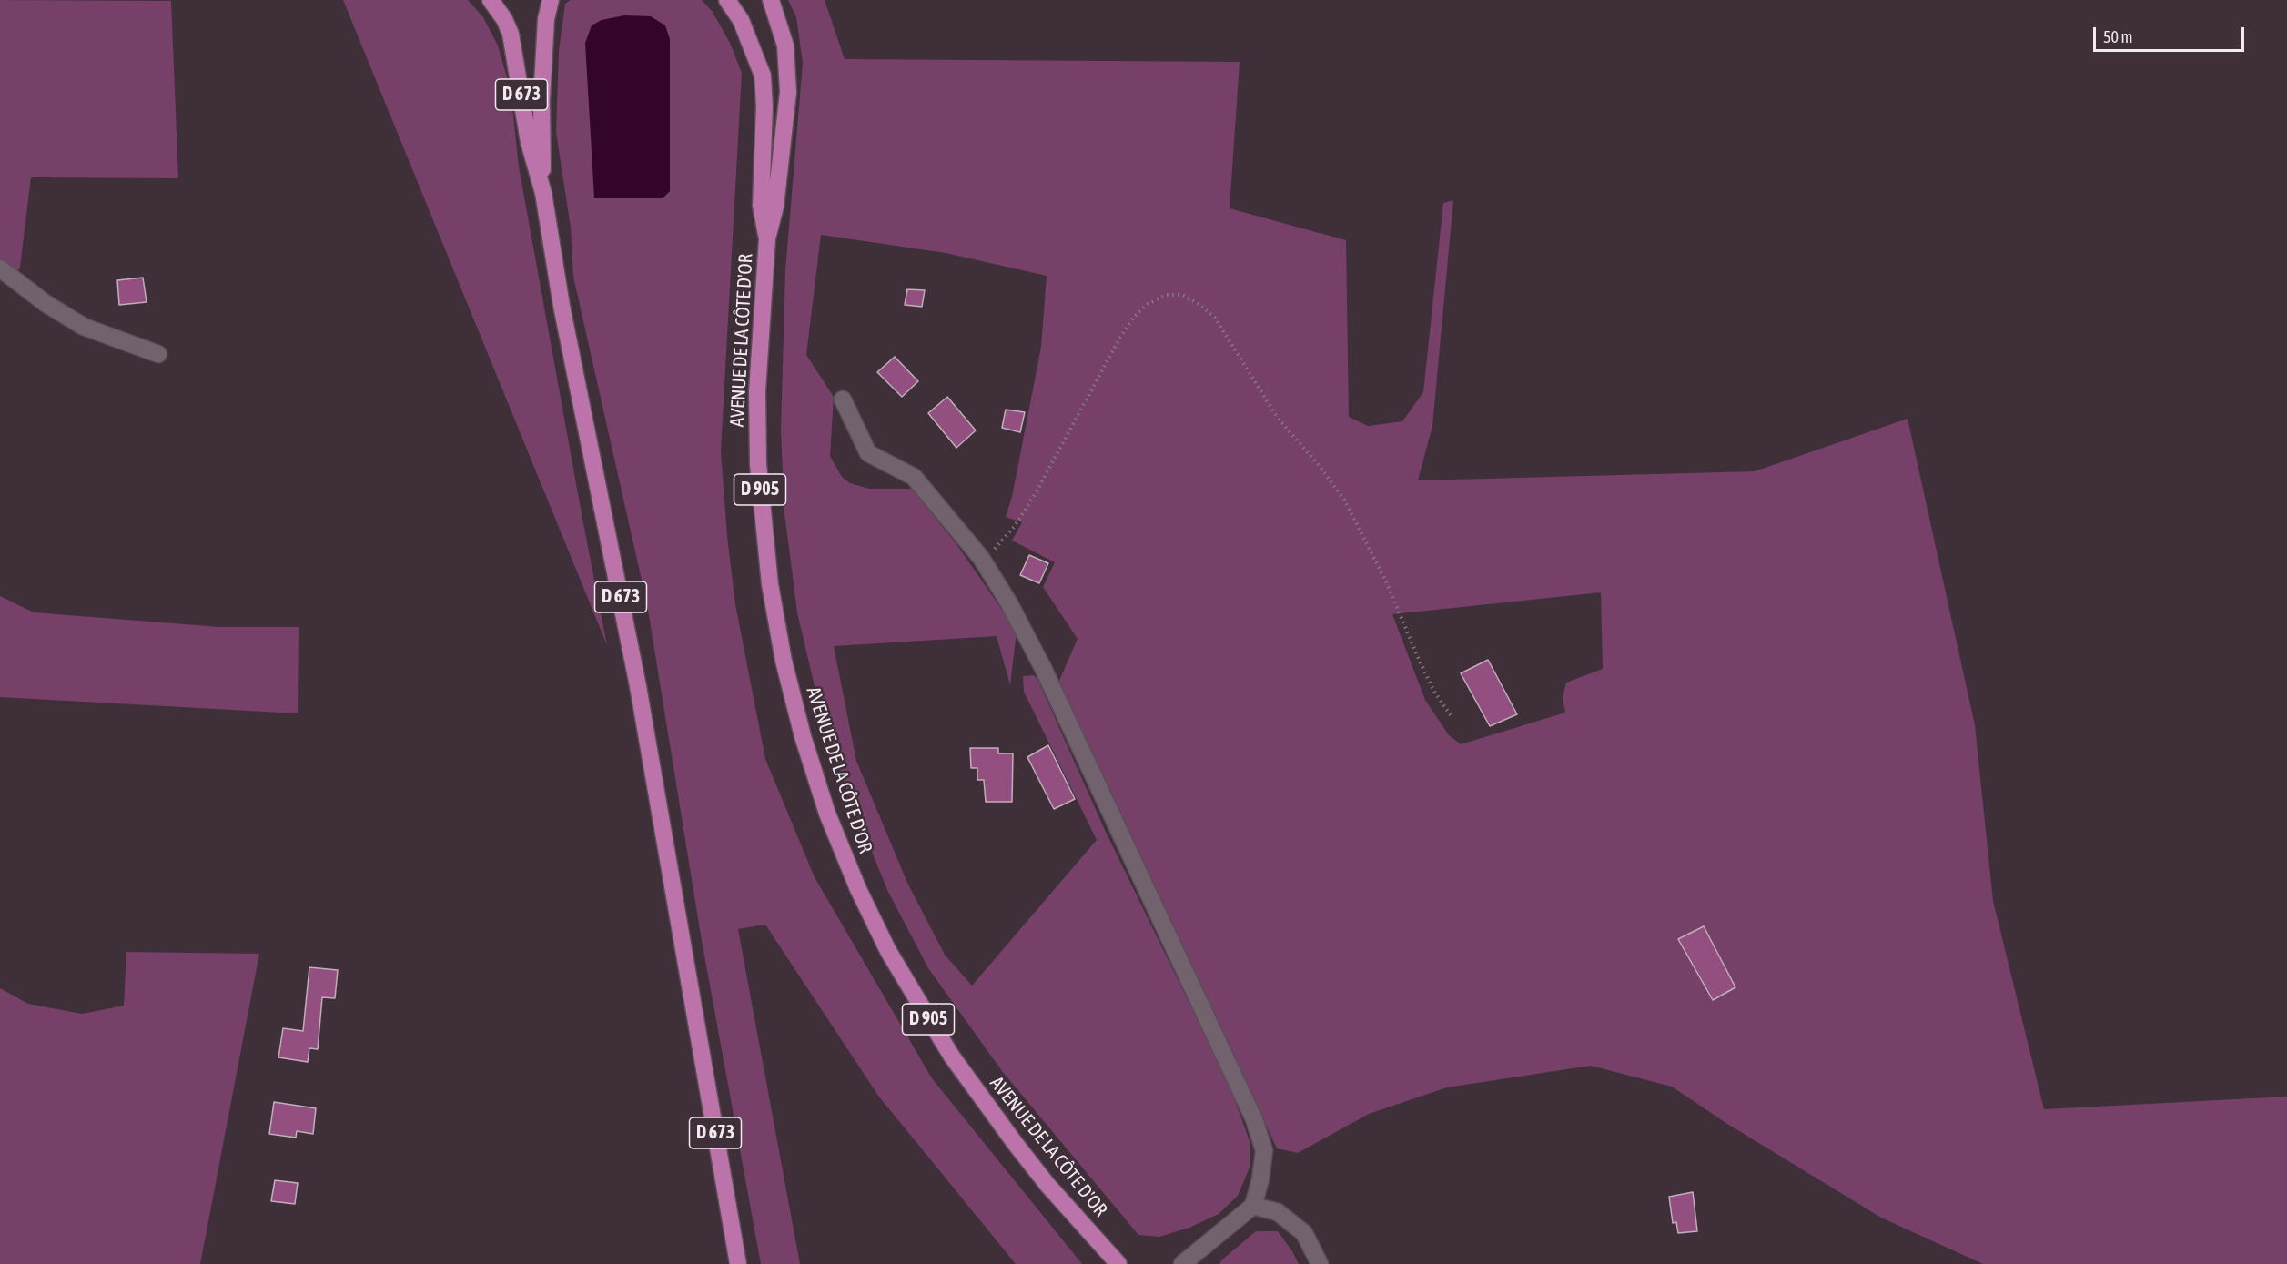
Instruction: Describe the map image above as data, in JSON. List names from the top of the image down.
{
  "streets": {
    "main road": ["D 673", "AVENUE DE LA CÔTE D'OR", "D 905"]
  },
  "scale_bar": "50 m"
}
